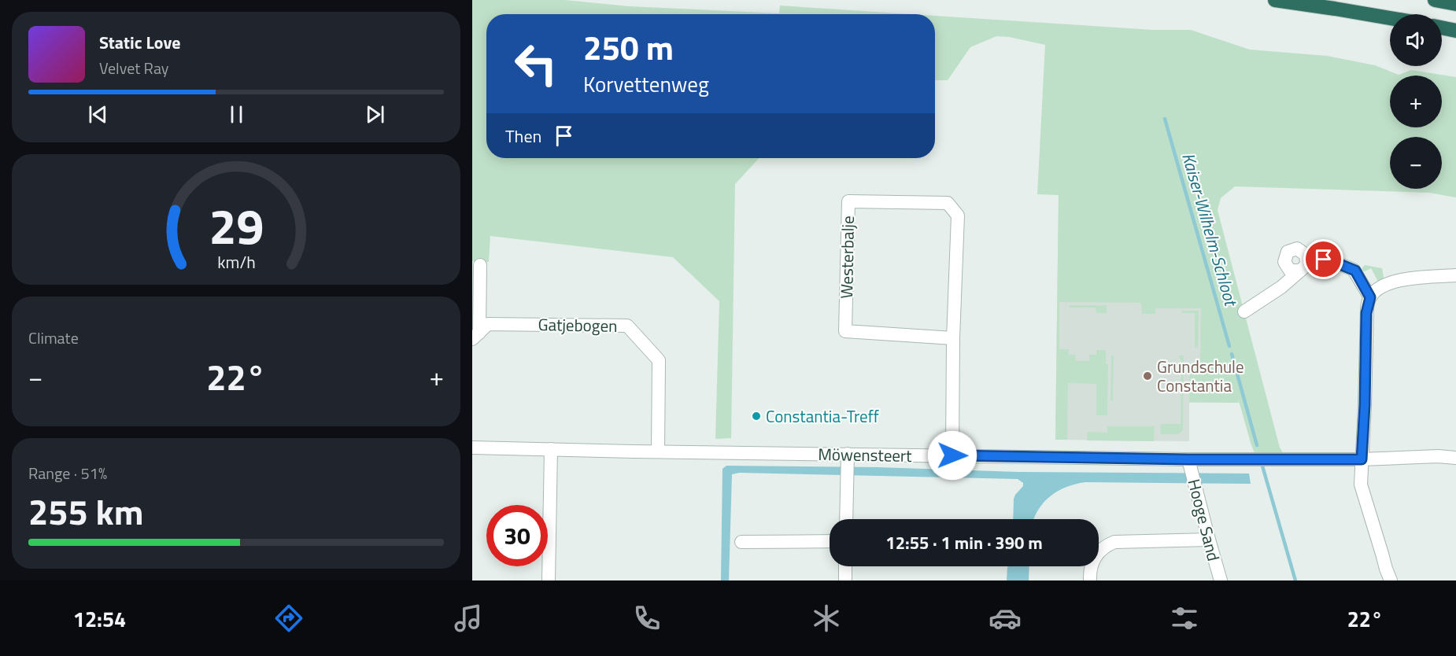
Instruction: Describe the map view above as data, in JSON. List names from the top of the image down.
{
  "streets": {
    "street": [
      "Westerbalje",
      "Gatjebogen",
      "Möwensteert",
      "Hooge Sand"
    ]
  },
  "crossings": [
    ["Westerbalje", "Möwensteert"],
    ["Gatjebogen", "Möwensteert"],
    ["Möwensteert", "Hooge Sand"]
  ],
  "water": ["Kaiser-Wilhelm-Schloot"],
  "places": ["Grundschule Constantia", "Constantia-Treff"],
  "page": {
    "map_buttons": ["+", "−"],
    "turn": ["250 m", "Korvettenweg"],
    "song": ["Static Love", "Velvet Ray"],
    "then": "Then",
    "tile": [
      "Climate",
      ["Range · 51%", "255 km"]
    ],
    "heat": ["−", "22°", "+"],
    "limit": "30",
    "trip": "12:55 · 1 min · 390 m",
    "tabs": ["12:54", "22°"],
    "gauge": ["29", "km/h"]
  }
}
